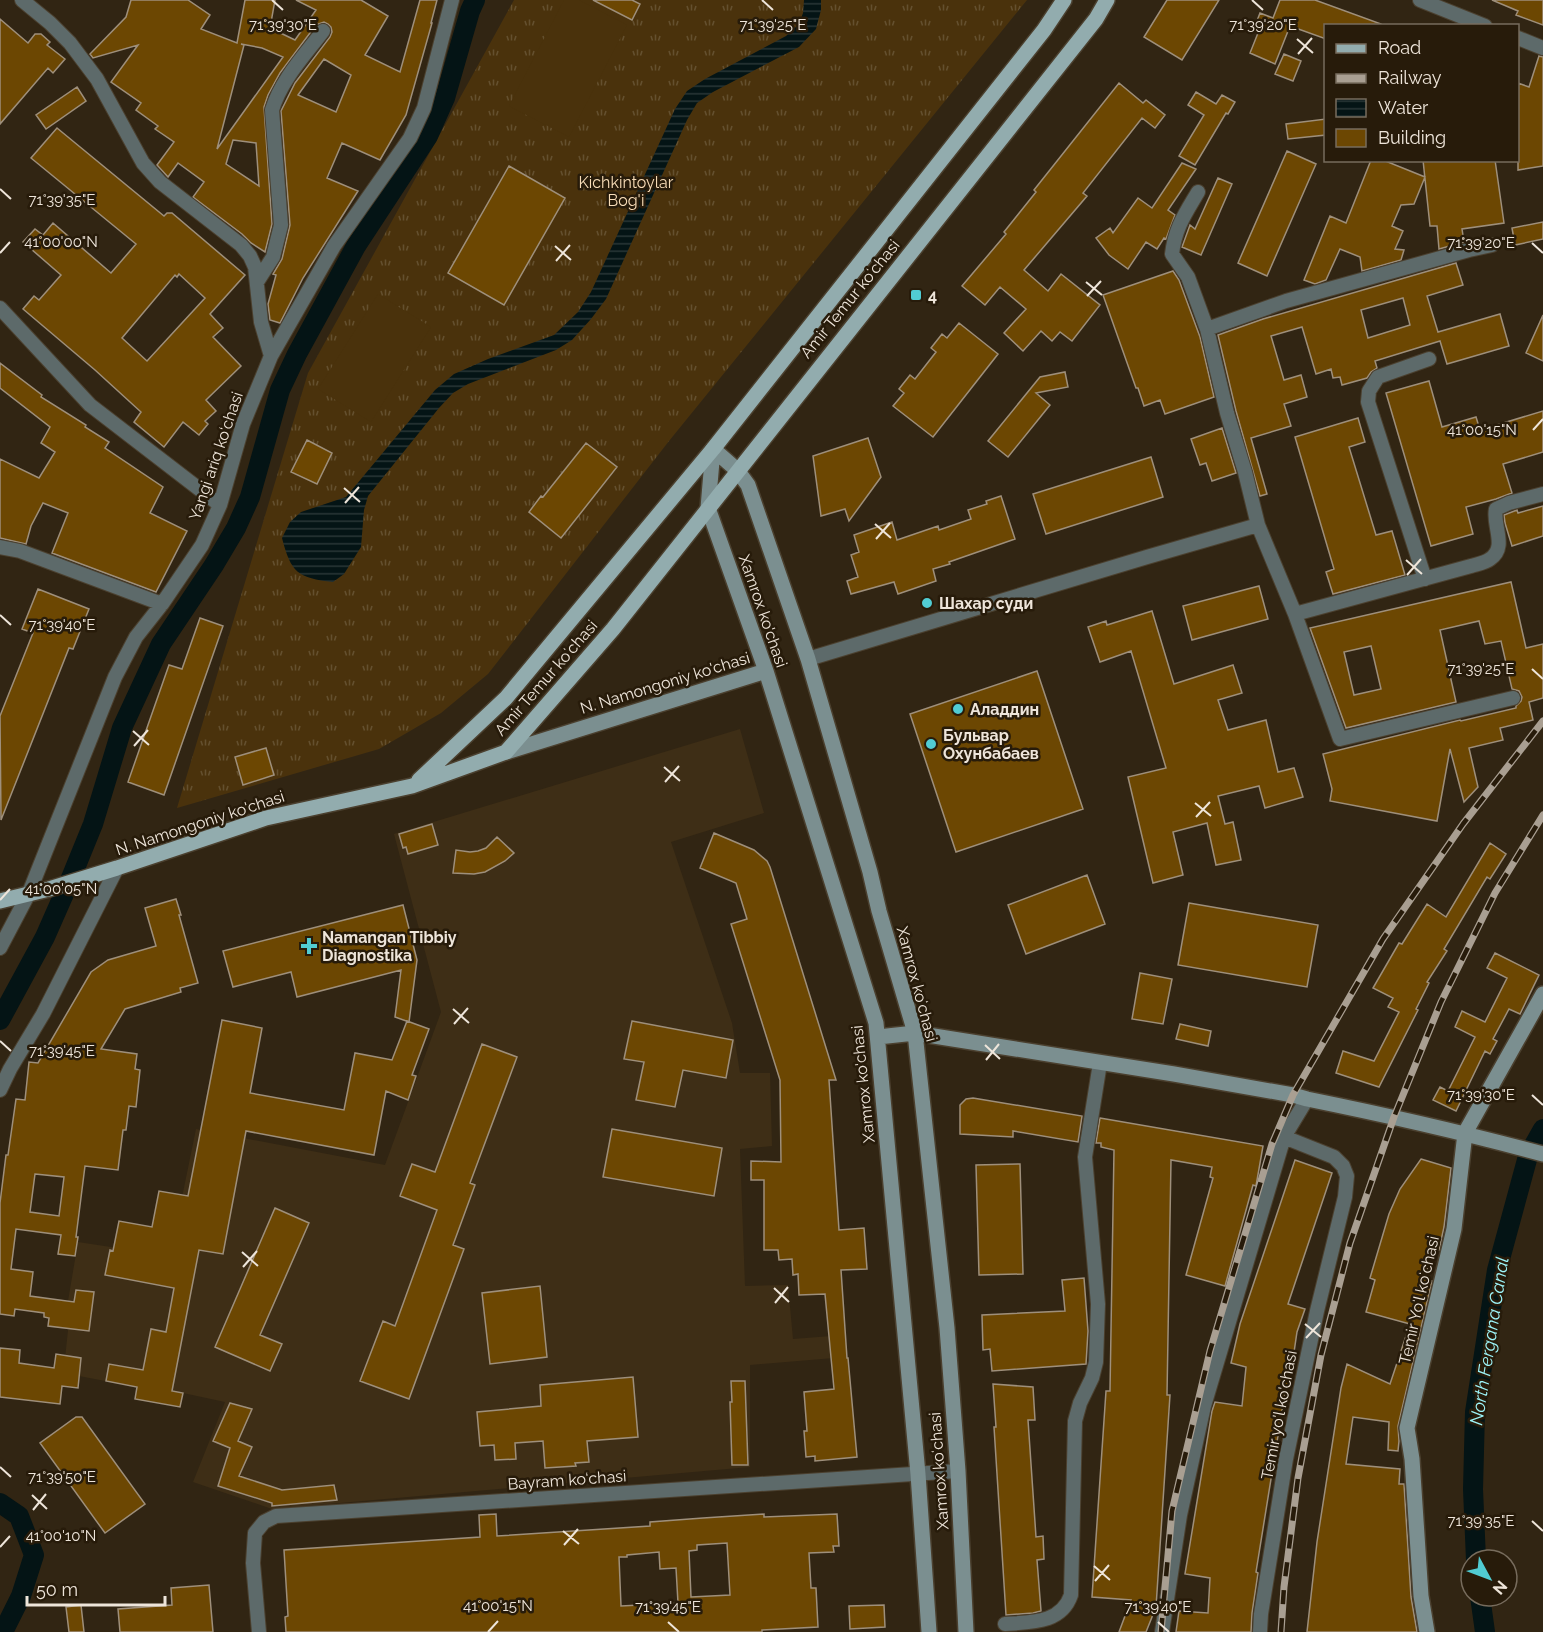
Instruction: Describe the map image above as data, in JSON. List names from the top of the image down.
{
  "streets": {
    "main road": [
      "Amir Temur koʻchasi",
      "Xamrox ko'chasi",
      "N. Namongoniy ko'chasi",
      "Xamrox koʻchasi",
      "Temir Yoʻl koʻchasi"
    ],
    "street": ["Yangi ariq ko‘chasi", "Temir yo'l ko'chasi", "Bayram ko‘chasi"]
  },
  "crossings": [
    ["Amir Temur koʻchasi", "Xamrox ko'chasi"],
    ["Amir Temur koʻchasi", "N. Namongoniy ko'chasi"],
    ["Amir Temur koʻchasi", "Xamrox koʻchasi"],
    ["Yangi ariq ko‘chasi", "N. Namongoniy ko'chasi"],
    ["Xamrox ko'chasi", "N. Namongoniy ko'chasi"],
    ["Xamrox ko'chasi", "Xamrox koʻchasi"],
    ["Xamrox ko'chasi", "Bayram ko‘chasi"],
    ["Xamrox koʻchasi", "Bayram ko‘chasi"]
  ],
  "water": ["North Fergana Canal"],
  "parks": ["Kichkintoylar Bog'i"],
  "places": {
    "transit": ["4"],
    "other": ["Шахар суди", "Аладдин", "Бульвар Охунбабаев"],
    "health": ["Namangan Tibbiy Diagnostika"]
  },
  "legend": [
    "Road",
    "Railway",
    "Water",
    "Building"
  ],
  "scale_bar": "50 m",
  "north": "bottom right",
  "coordinates": [
    "71°39'30\"E",
    "71°39'25\"E",
    "71°39'20\"E",
    "71°39'35\"E",
    "41°00'00\"N",
    "41°00'15\"N",
    "71°39'40\"E",
    "41°00'05\"N",
    "71°39'45\"E",
    "71°39'50\"E",
    "41°00'10\"N"
  ]
}
